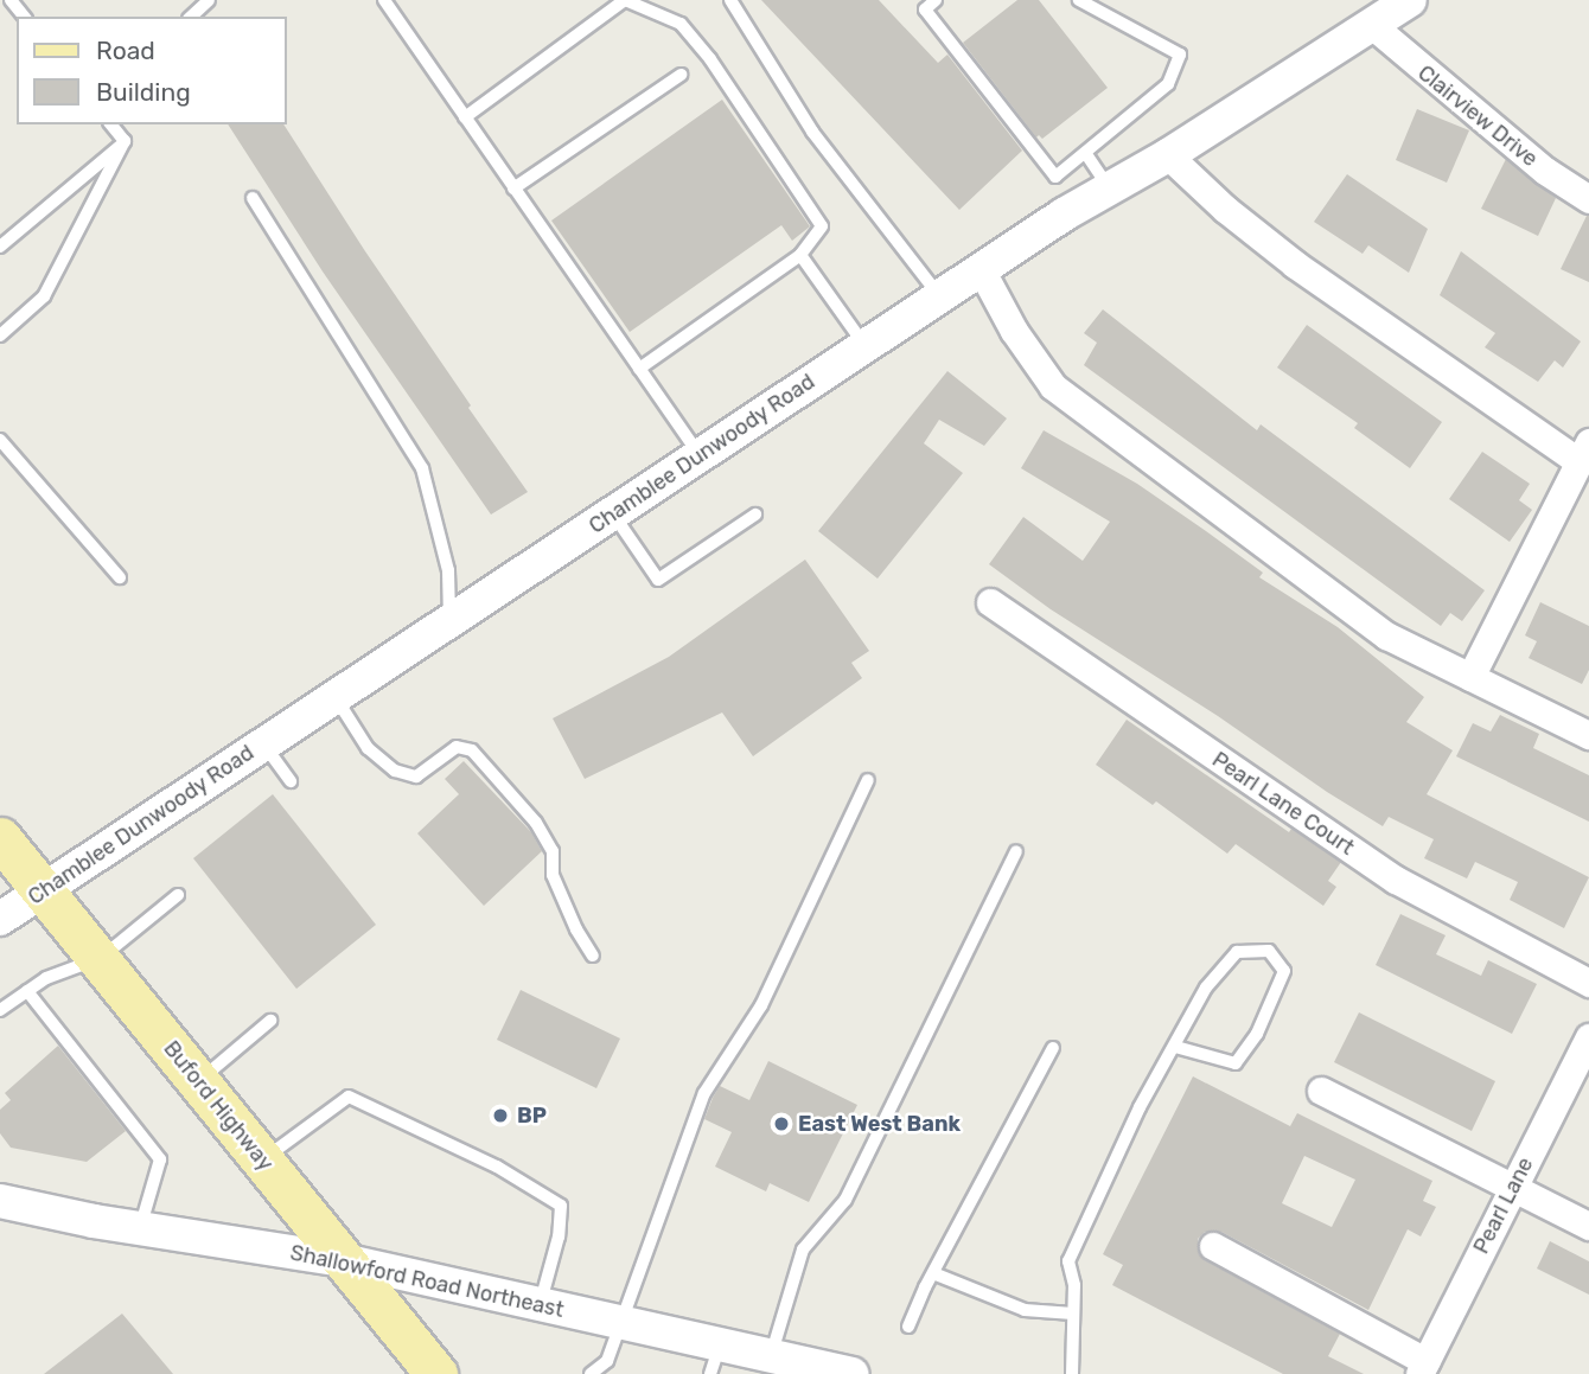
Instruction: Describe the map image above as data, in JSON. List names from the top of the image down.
{
  "streets": {
    "main road": ["Buford Highway"],
    "street": [
      "Clairview Drive",
      "Chamblee Dunwoody Road",
      "Pearl Lane Court",
      "Pearl Lane",
      "Shallowford Road Northeast"
    ]
  },
  "crossings": [
    ["Clairview Drive", "Chamblee Dunwoody Road"],
    ["Chamblee Dunwoody Road", "Buford Highway"],
    ["Buford Highway", "Shallowford Road Northeast"]
  ],
  "places": ["BP", "East West Bank"],
  "legend": ["Road", "Building"]
}
